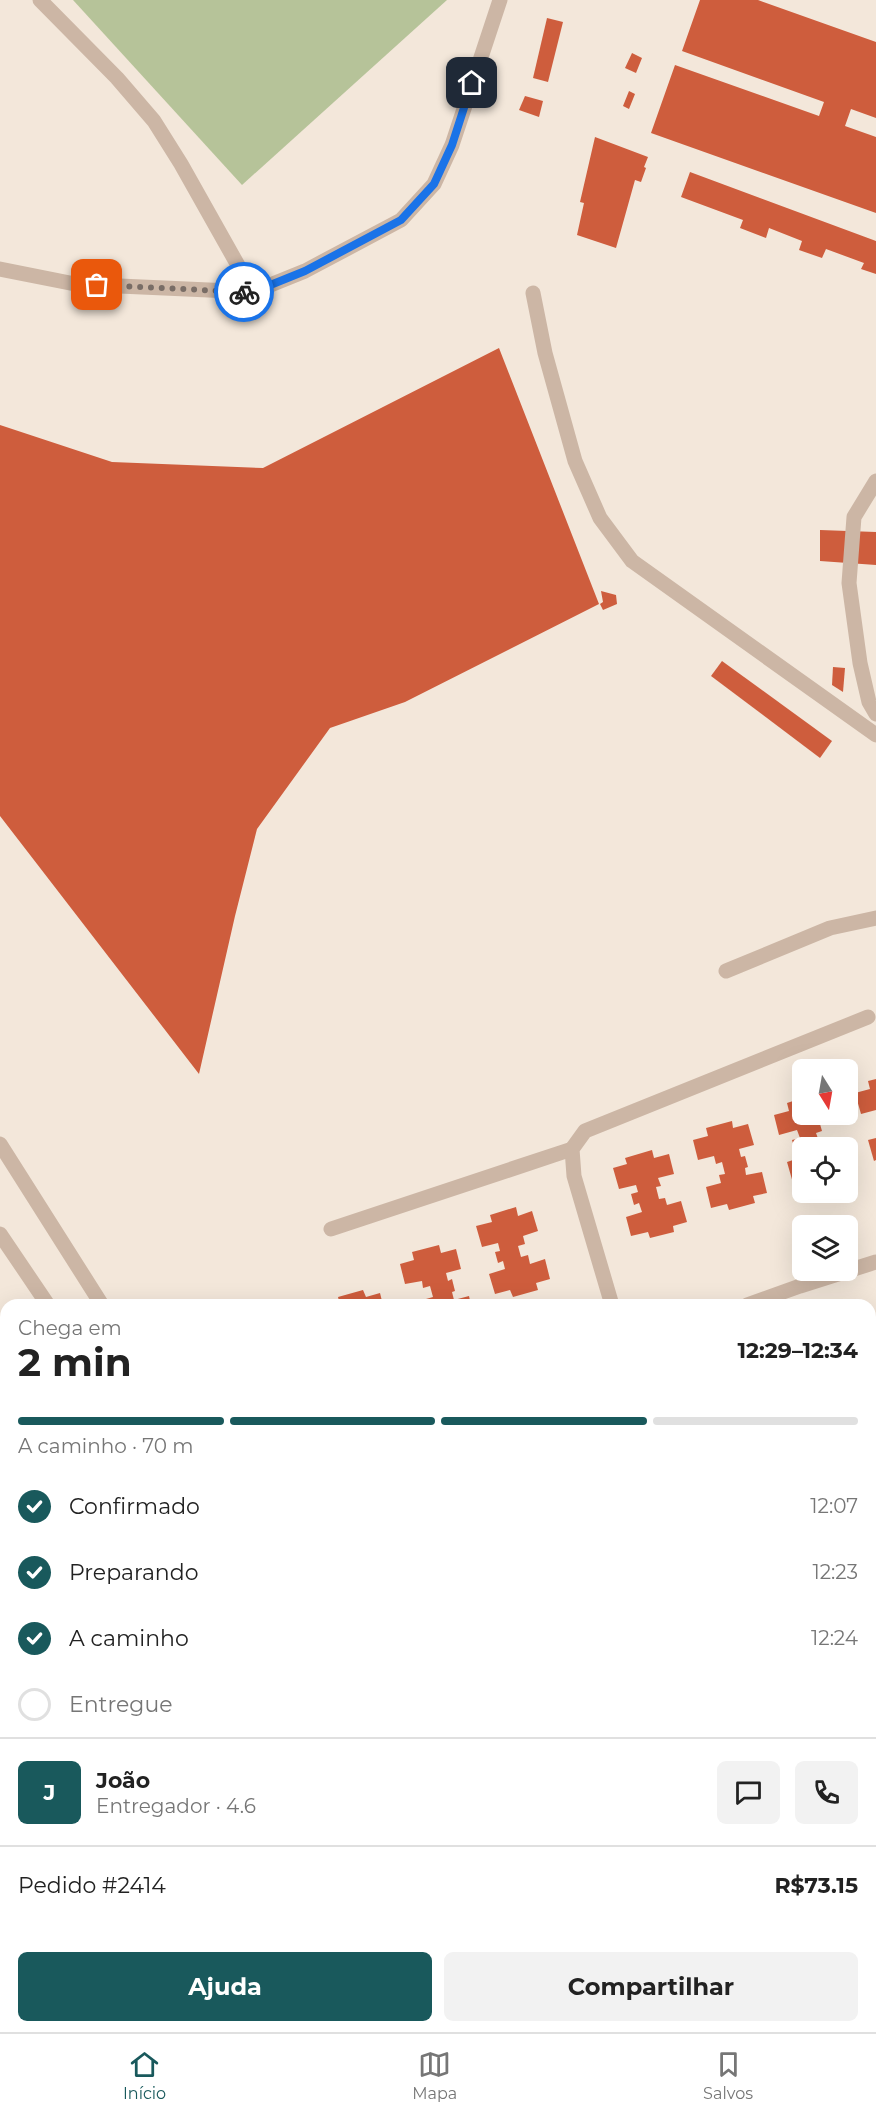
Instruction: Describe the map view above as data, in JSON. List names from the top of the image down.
{
  "north": "bottom",
  "page": {
    "heading": ["2 min", "Chega em", "12:29–12:34"],
    "panel": [
      "João",
      "Entregador · 4.6",
      "Pedido #2414",
      "R$73.15"
    ],
    "bar": "A caminho · 70 m",
    "list": [
      ["Confirmado", "12:07"],
      ["Preparando", "12:23"],
      ["A caminho", "12:24"],
      "Entregue"
    ],
    "round": "J",
    "buttons": ["Ajuda", "Compartilhar"],
    "tabs": ["Início", "Mapa", "Salvos"]
  }
}
